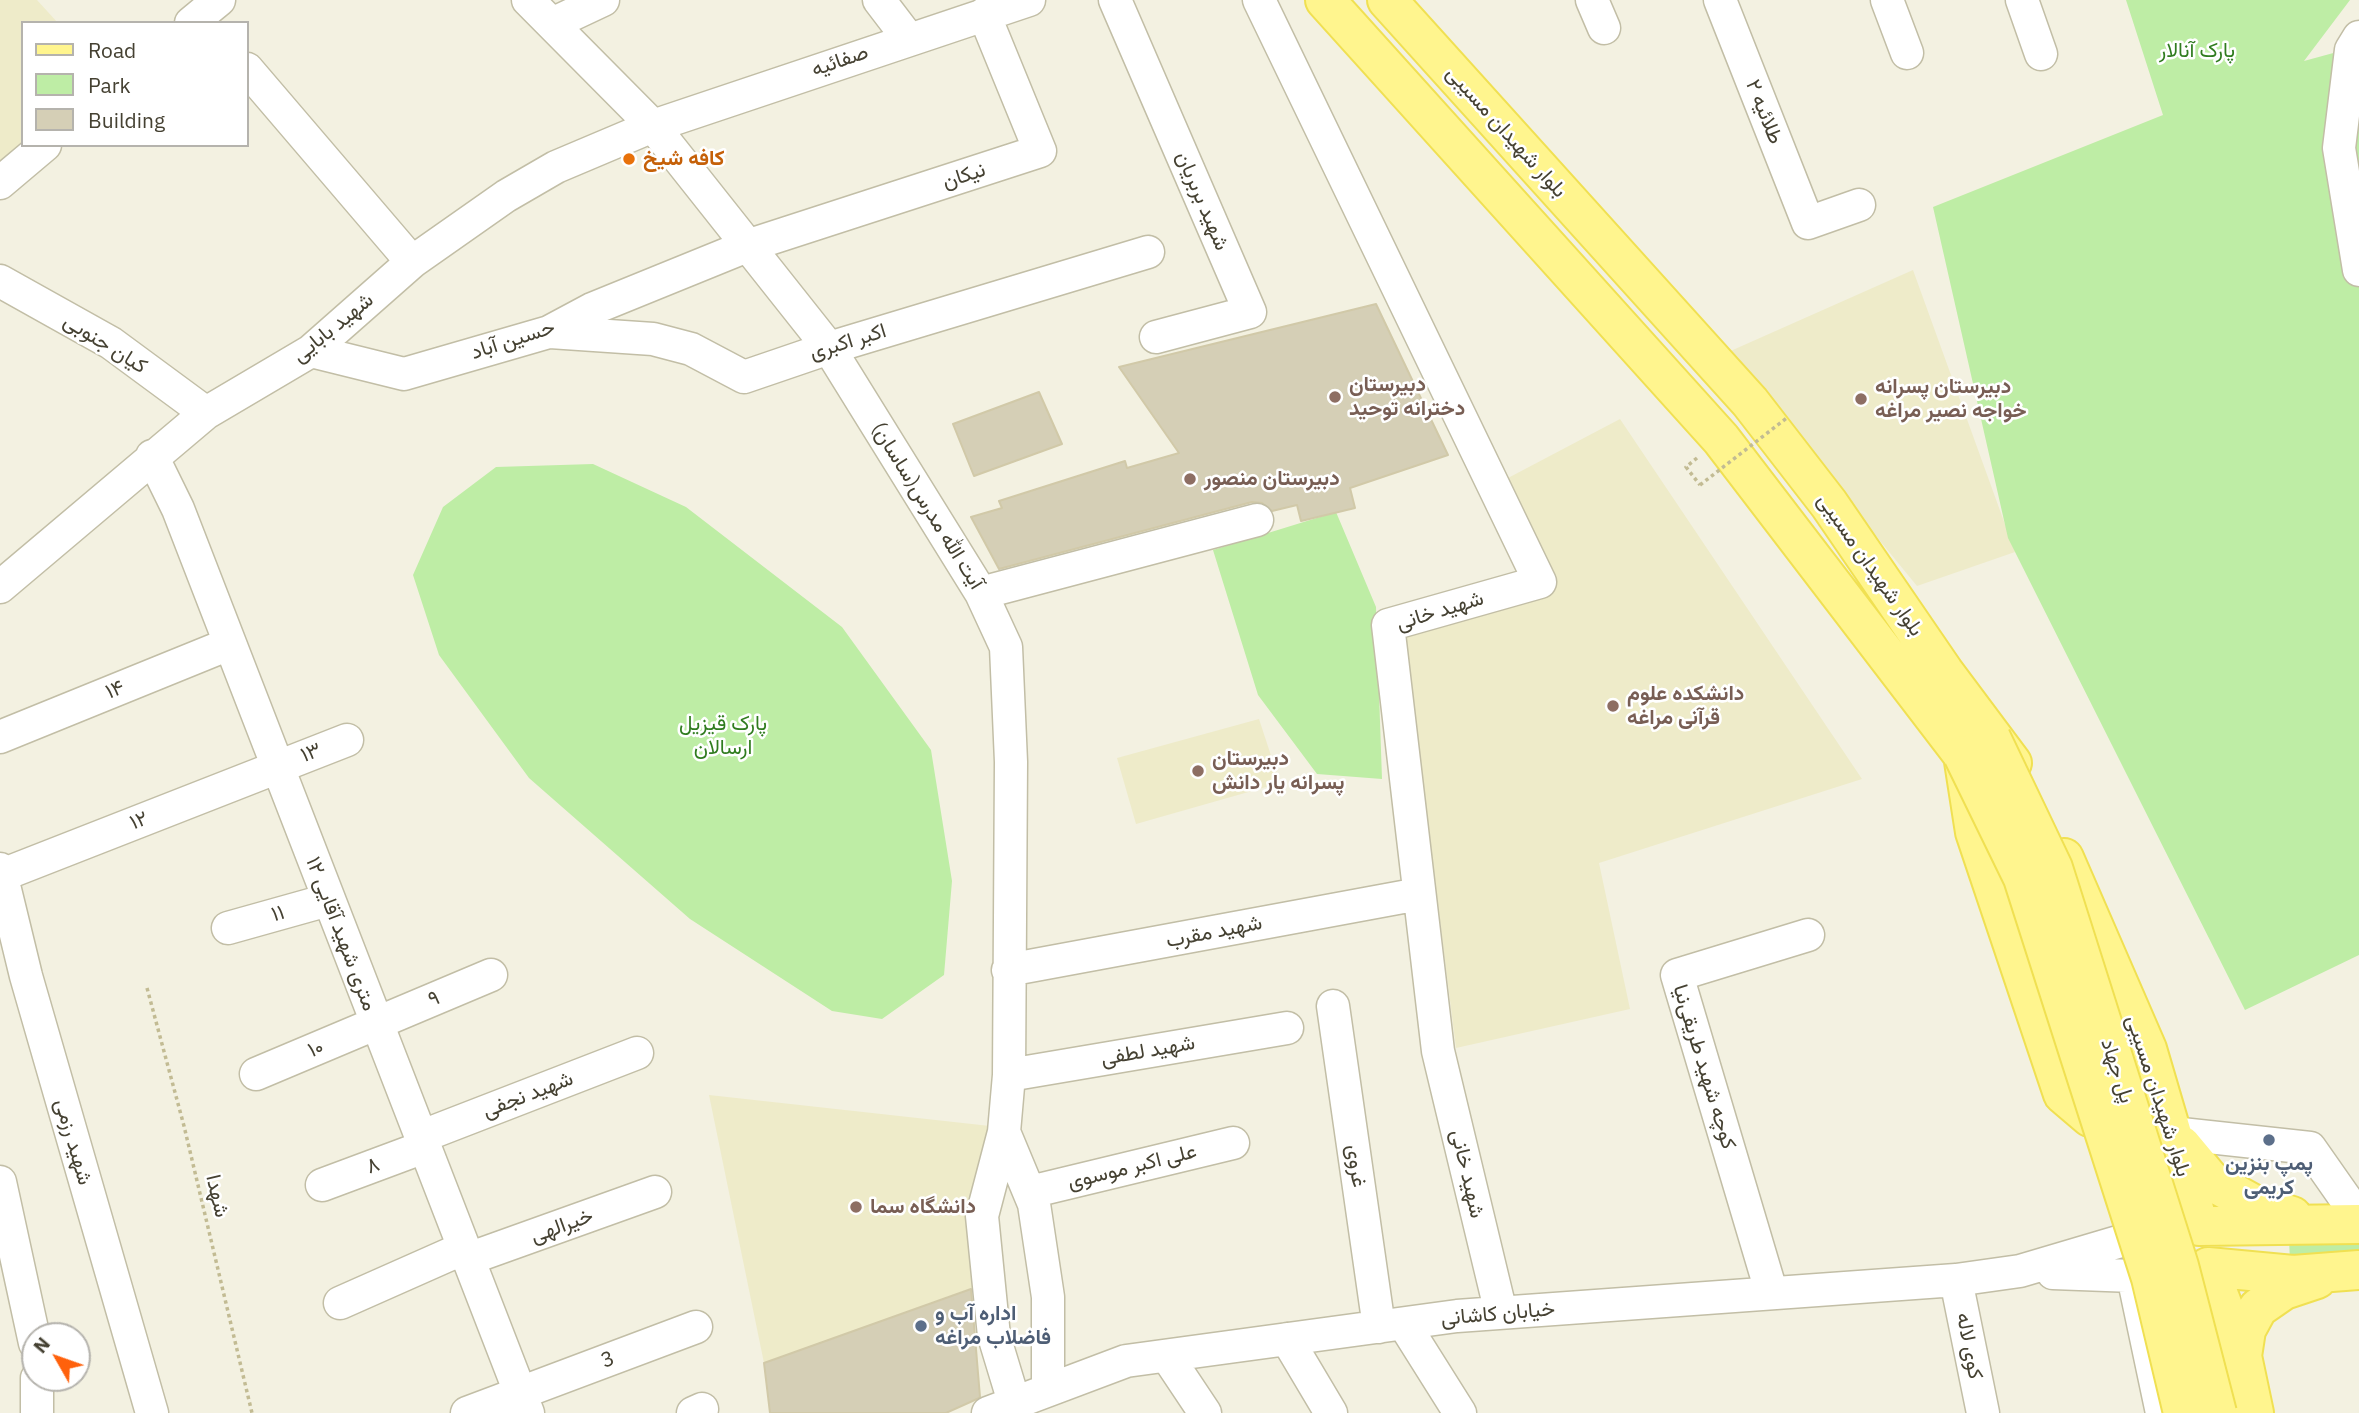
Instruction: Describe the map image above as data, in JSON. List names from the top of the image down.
{
  "streets": {
    "main road": ["بلوار شهیدان مسیبی", "پل جهاد"],
    "street": [
      "صفائیه",
      "طلائیه ۲",
      "نیکان",
      "شهید بربریان",
      "شهید بابایی",
      "حسین آباد",
      "اکبر اکبری",
      "کیان جنوبی",
      "آیت الله مدرس(ساسان)",
      "شهید خانی",
      "۱۴",
      "۱۳",
      "۱۲",
      "۱۱",
      "شهید مقرب",
      "۱۲ متری شهید آقایی",
      "۹",
      "۱۰",
      "شهید لطفی",
      "کوچه شهید طریقی‌نیا",
      "شهید نجفی",
      "شهید رزمی",
      "۸",
      "غروی",
      "علی اکبر موسوی",
      "خیرالهی",
      "خیابان کاشانی",
      "کوی لاله",
      "3"
    ],
    "path": ["شهدا"]
  },
  "crossings": [
    ["صفائیه", "نیکان"],
    ["صفائیه", "شهید بابایی"],
    ["صفائیه", "آیت الله مدرس(ساسان)"],
    ["بلوار شهیدان مسیبی", "پل جهاد"],
    ["نیکان", "حسین آباد"],
    ["نیکان", "آیت الله مدرس(ساسان)"],
    ["شهید بابایی", "حسین آباد"],
    ["شهید بابایی", "کیان جنوبی"],
    ["شهید بابایی", "آیت الله مدرس(ساسان)"],
    ["شهید بابایی", "۱۲ متری شهید آقایی"],
    ["حسین آباد", "اکبر اکبری"],
    ["حسین آباد", "آیت الله مدرس(ساسان)"],
    ["اکبر اکبری", "آیت الله مدرس(ساسان)"],
    ["آیت الله مدرس(ساسان)", "شهید مقرب"],
    ["آیت الله مدرس(ساسان)", "شهید لطفی"],
    ["آیت الله مدرس(ساسان)", "خیابان کاشانی"],
    ["شهید خانی", "شهید مقرب"],
    ["شهید خانی", "خیابان کاشانی"],
    ["۱۴", "۱۲ متری شهید آقایی"],
    ["۱۳", "۱۲"],
    ["۱۳", "۱۲ متری شهید آقایی"],
    ["۱۲", "۱۲ متری شهید آقایی"],
    ["۱۲", "شهید رزمی"],
    ["۱۱", "۱۲ متری شهید آقایی"],
    ["۱۲ متری شهید آقایی", "۹"],
    ["۱۲ متری شهید آقایی", "۱۰"],
    ["۱۲ متری شهید آقایی", "شهید نجفی"],
    ["۱۲ متری شهید آقایی", "۸"],
    ["۱۲ متری شهید آقایی", "خیرالهی"],
    ["۱۲ متری شهید آقایی", "3"],
    ["۹", "۱۰"],
    ["کوچه شهید طریقی‌نیا", "خیابان کاشانی"],
    ["شهید نجفی", "۸"],
    ["غروی", "خیابان کاشانی"],
    ["خیابان کاشانی", "کوی لاله"]
  ],
  "parks": ["پارک آنالار", "پارک قیزیل ارسالان"],
  "places": [
    "کافه شیخ",
    "دبیرستان دخترانه توحید",
    "دبیرستان پسرانه خواجه نصیر مراغه",
    "دبیرستان منصور",
    "دانشکده علوم قرآنی مراغه",
    "دبیرستان پسرانه یار دانش",
    "پمپ بنزین کریمی",
    "دانشگاه سما",
    "اداره آب و فاضلاب مراغه"
  ],
  "legend": ["Road", "Park", "Building"],
  "north": "top left"
}
